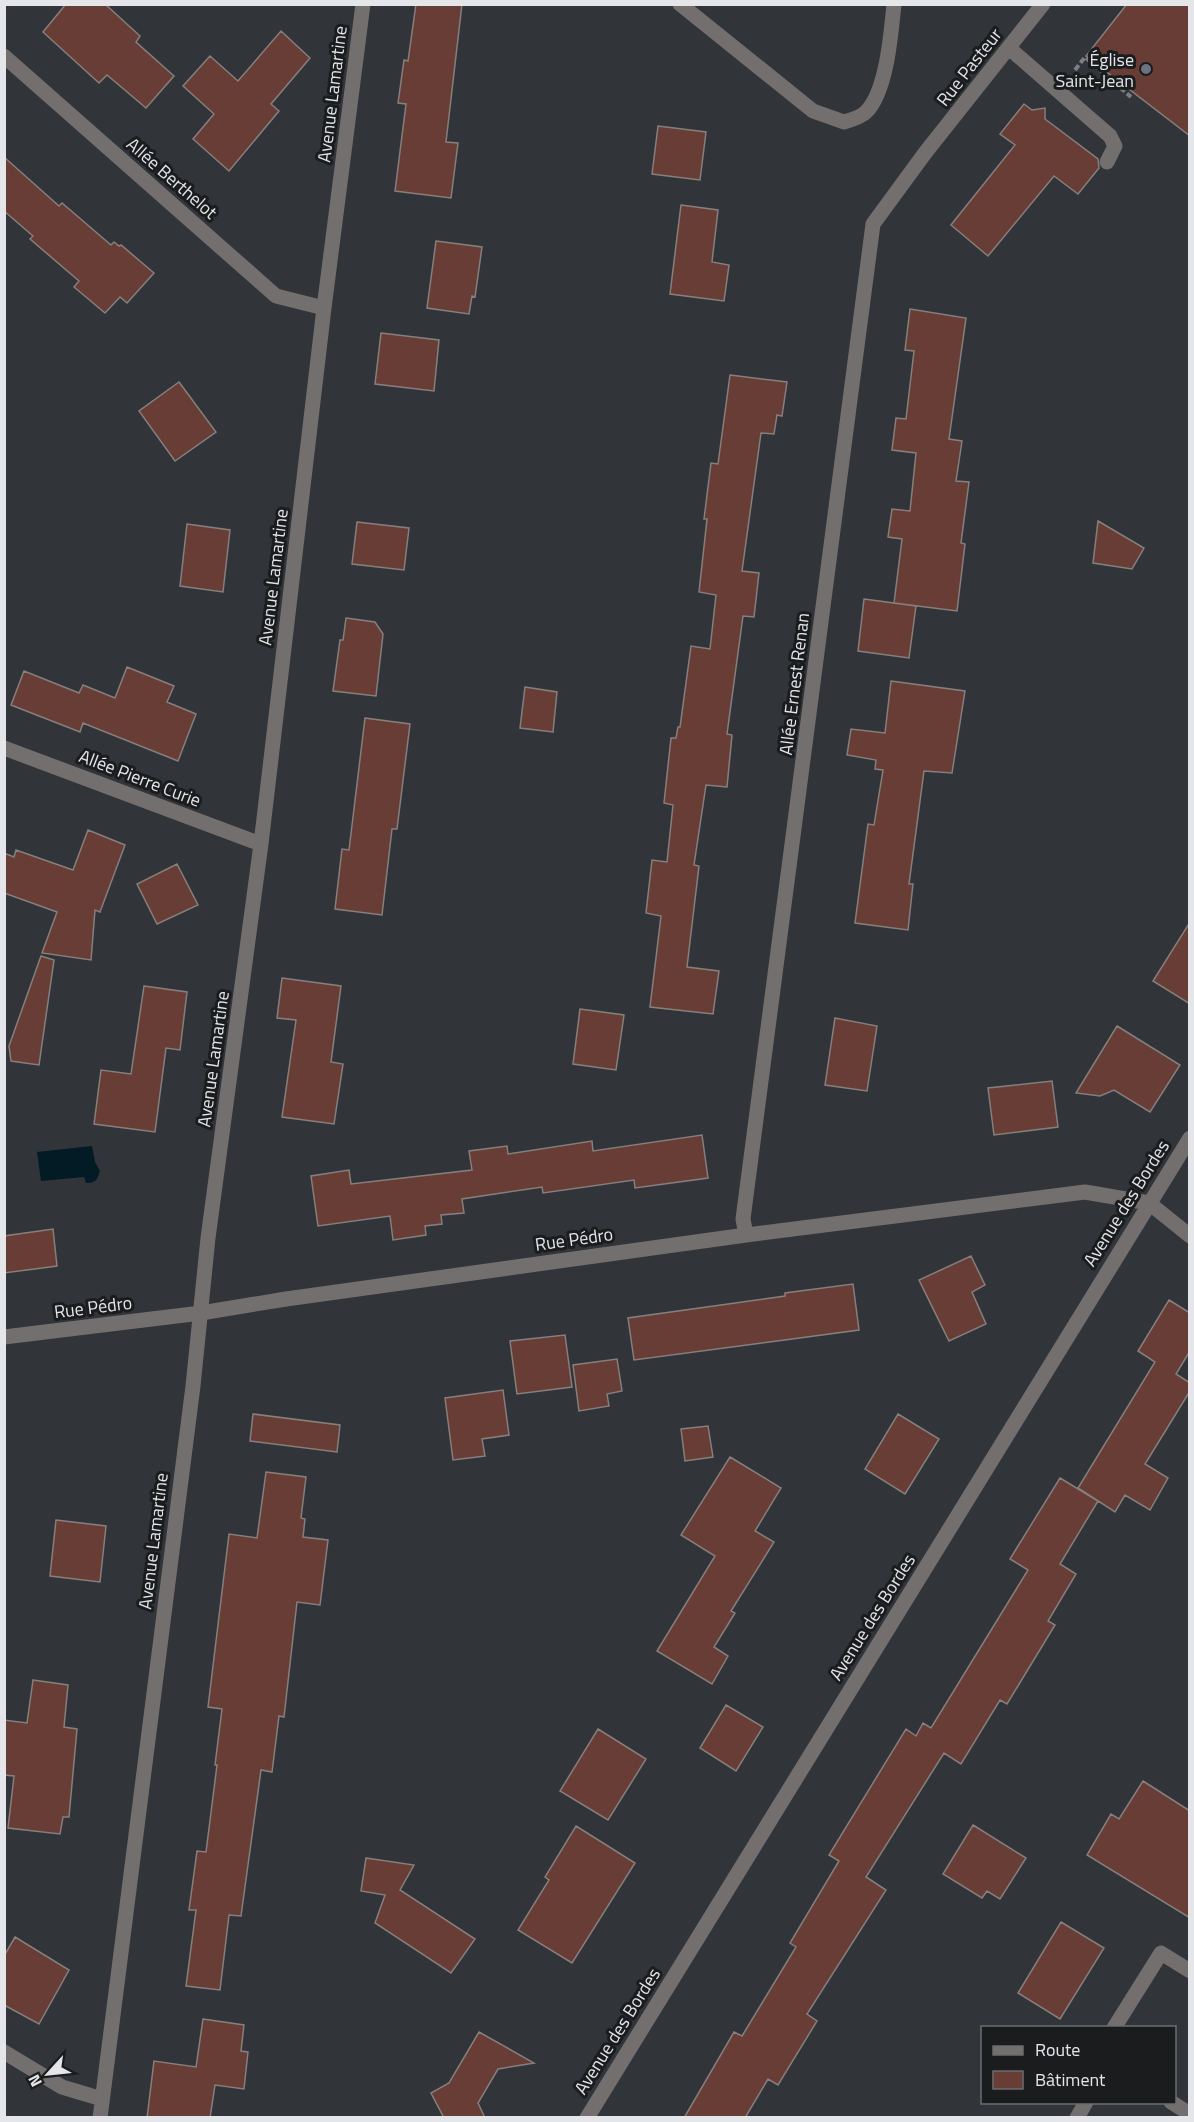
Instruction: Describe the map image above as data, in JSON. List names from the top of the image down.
{
  "streets": {
    "street": [
      "Rue Pasteur",
      "Avenue Lamartine",
      "Allée Berthelot",
      "Allée Ernest Renan",
      "Allée Pierre Curie",
      "Avenue des Bordes",
      "Rue Pédro"
    ]
  },
  "crossings": [
    ["Rue Pasteur", "Allée Ernest Renan"],
    ["Avenue Lamartine", "Allée Berthelot"],
    ["Avenue Lamartine", "Allée Pierre Curie"],
    ["Avenue Lamartine", "Rue Pédro"],
    ["Allée Ernest Renan", "Rue Pédro"],
    ["Avenue des Bordes", "Rue Pédro"]
  ],
  "places": ["Église Saint-Jean"],
  "legend": ["Route", "Bâtiment"],
  "north": "bottom left"
}
